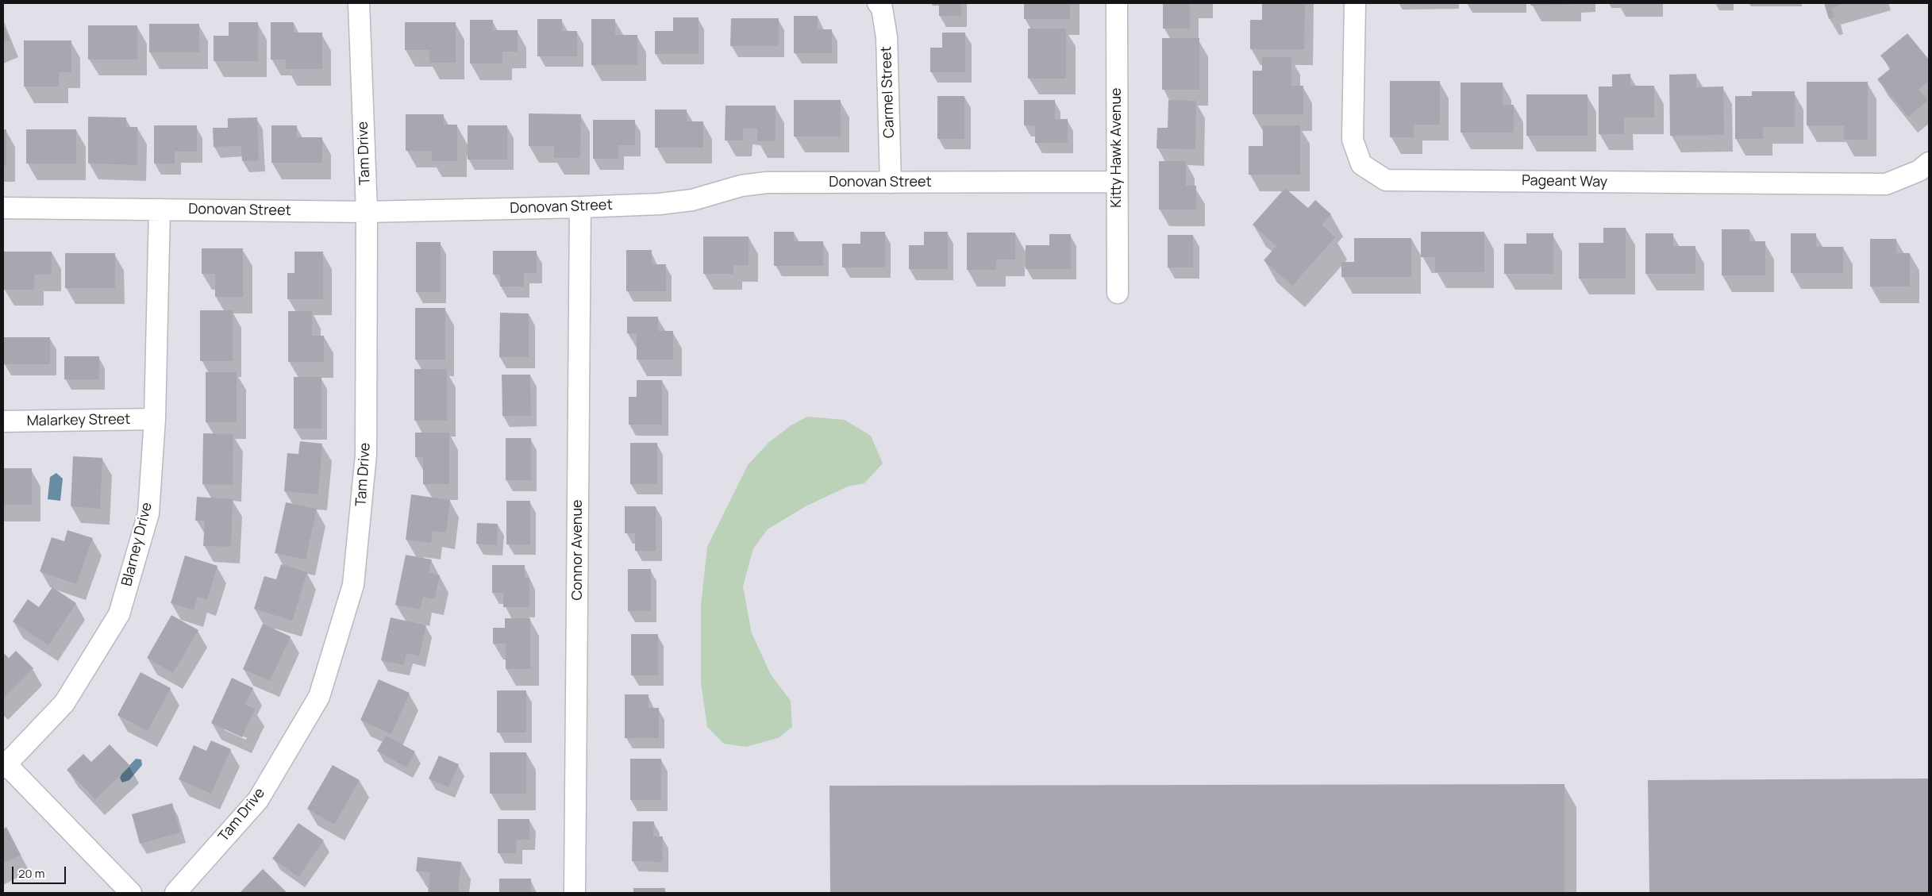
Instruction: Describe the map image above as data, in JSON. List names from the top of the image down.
{
  "streets": {
    "street": [
      "Carmel Street",
      "Kitty Hawk Avenue",
      "Tam Drive",
      "Pageant Way",
      "Donovan Street",
      "Malarkey Street",
      "Blarney Drive",
      "Connor Avenue"
    ]
  },
  "crossings": [
    ["Carmel Street", "Donovan Street"],
    ["Kitty Hawk Avenue", "Donovan Street"],
    ["Tam Drive", "Donovan Street"],
    ["Donovan Street", "Blarney Drive"],
    ["Donovan Street", "Connor Avenue"],
    ["Malarkey Street", "Blarney Drive"]
  ],
  "scale_bar": "20 m"
}
